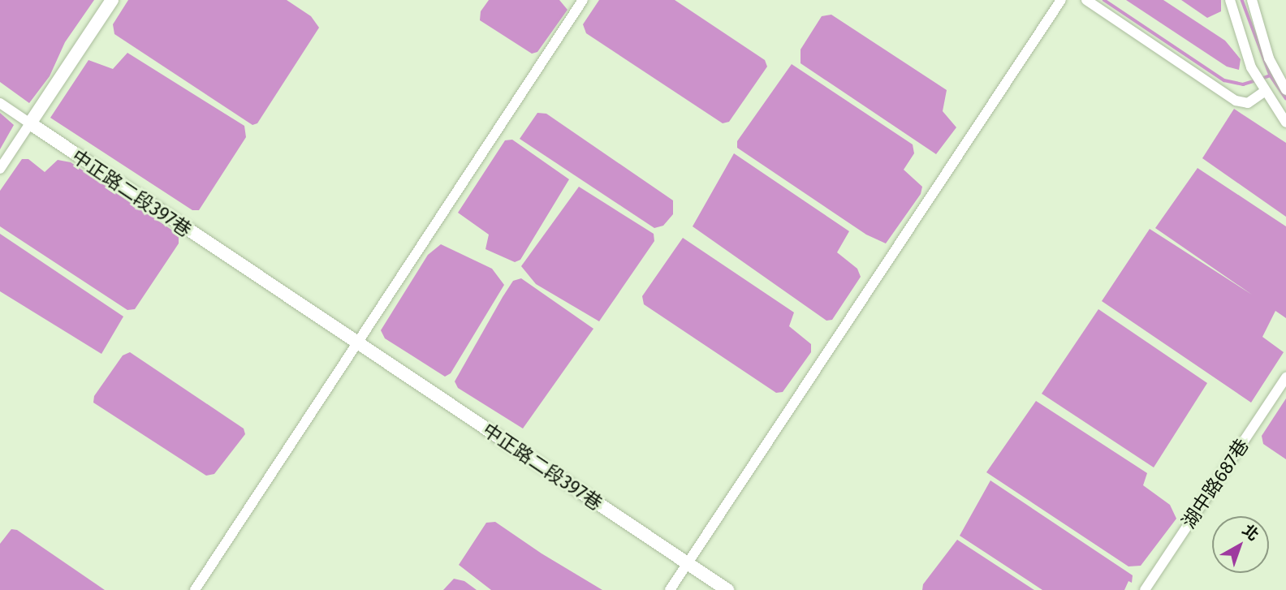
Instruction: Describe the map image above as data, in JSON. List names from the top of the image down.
{
  "streets": {
    "street": ["中正路二段397巷", "湖中路687巷"]
  },
  "north": "top right"
}
